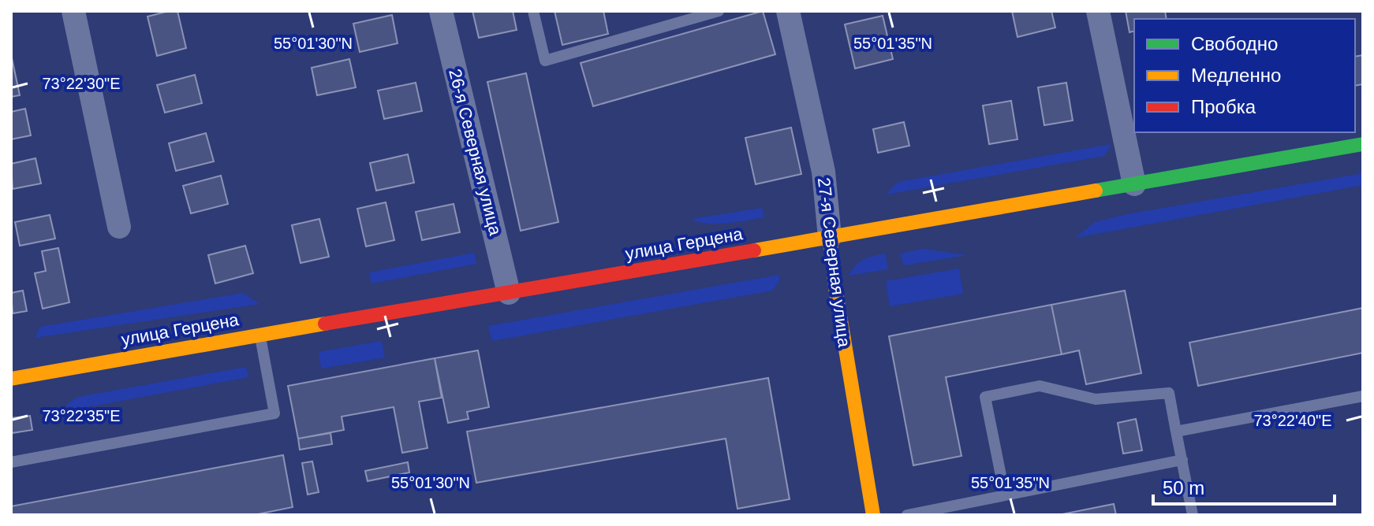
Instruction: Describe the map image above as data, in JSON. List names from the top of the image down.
{
  "streets": {
    "main road": ["улица Герцена", "27-я Северная улица"],
    "street": ["26-я Северная улица"]
  },
  "crossings": [
    ["26-я Северная улица", "улица Герцена"],
    ["улица Герцена", "27-я Северная улица"]
  ],
  "legend": ["Свободно", "Медленно", "Пробка"],
  "scale_bar": "50 m",
  "coordinates": [
    "55°01'30\"N",
    "55°01'35\"N",
    "73°22'30\"E",
    "73°22'35\"E",
    "73°22'40\"E"
  ]
}
